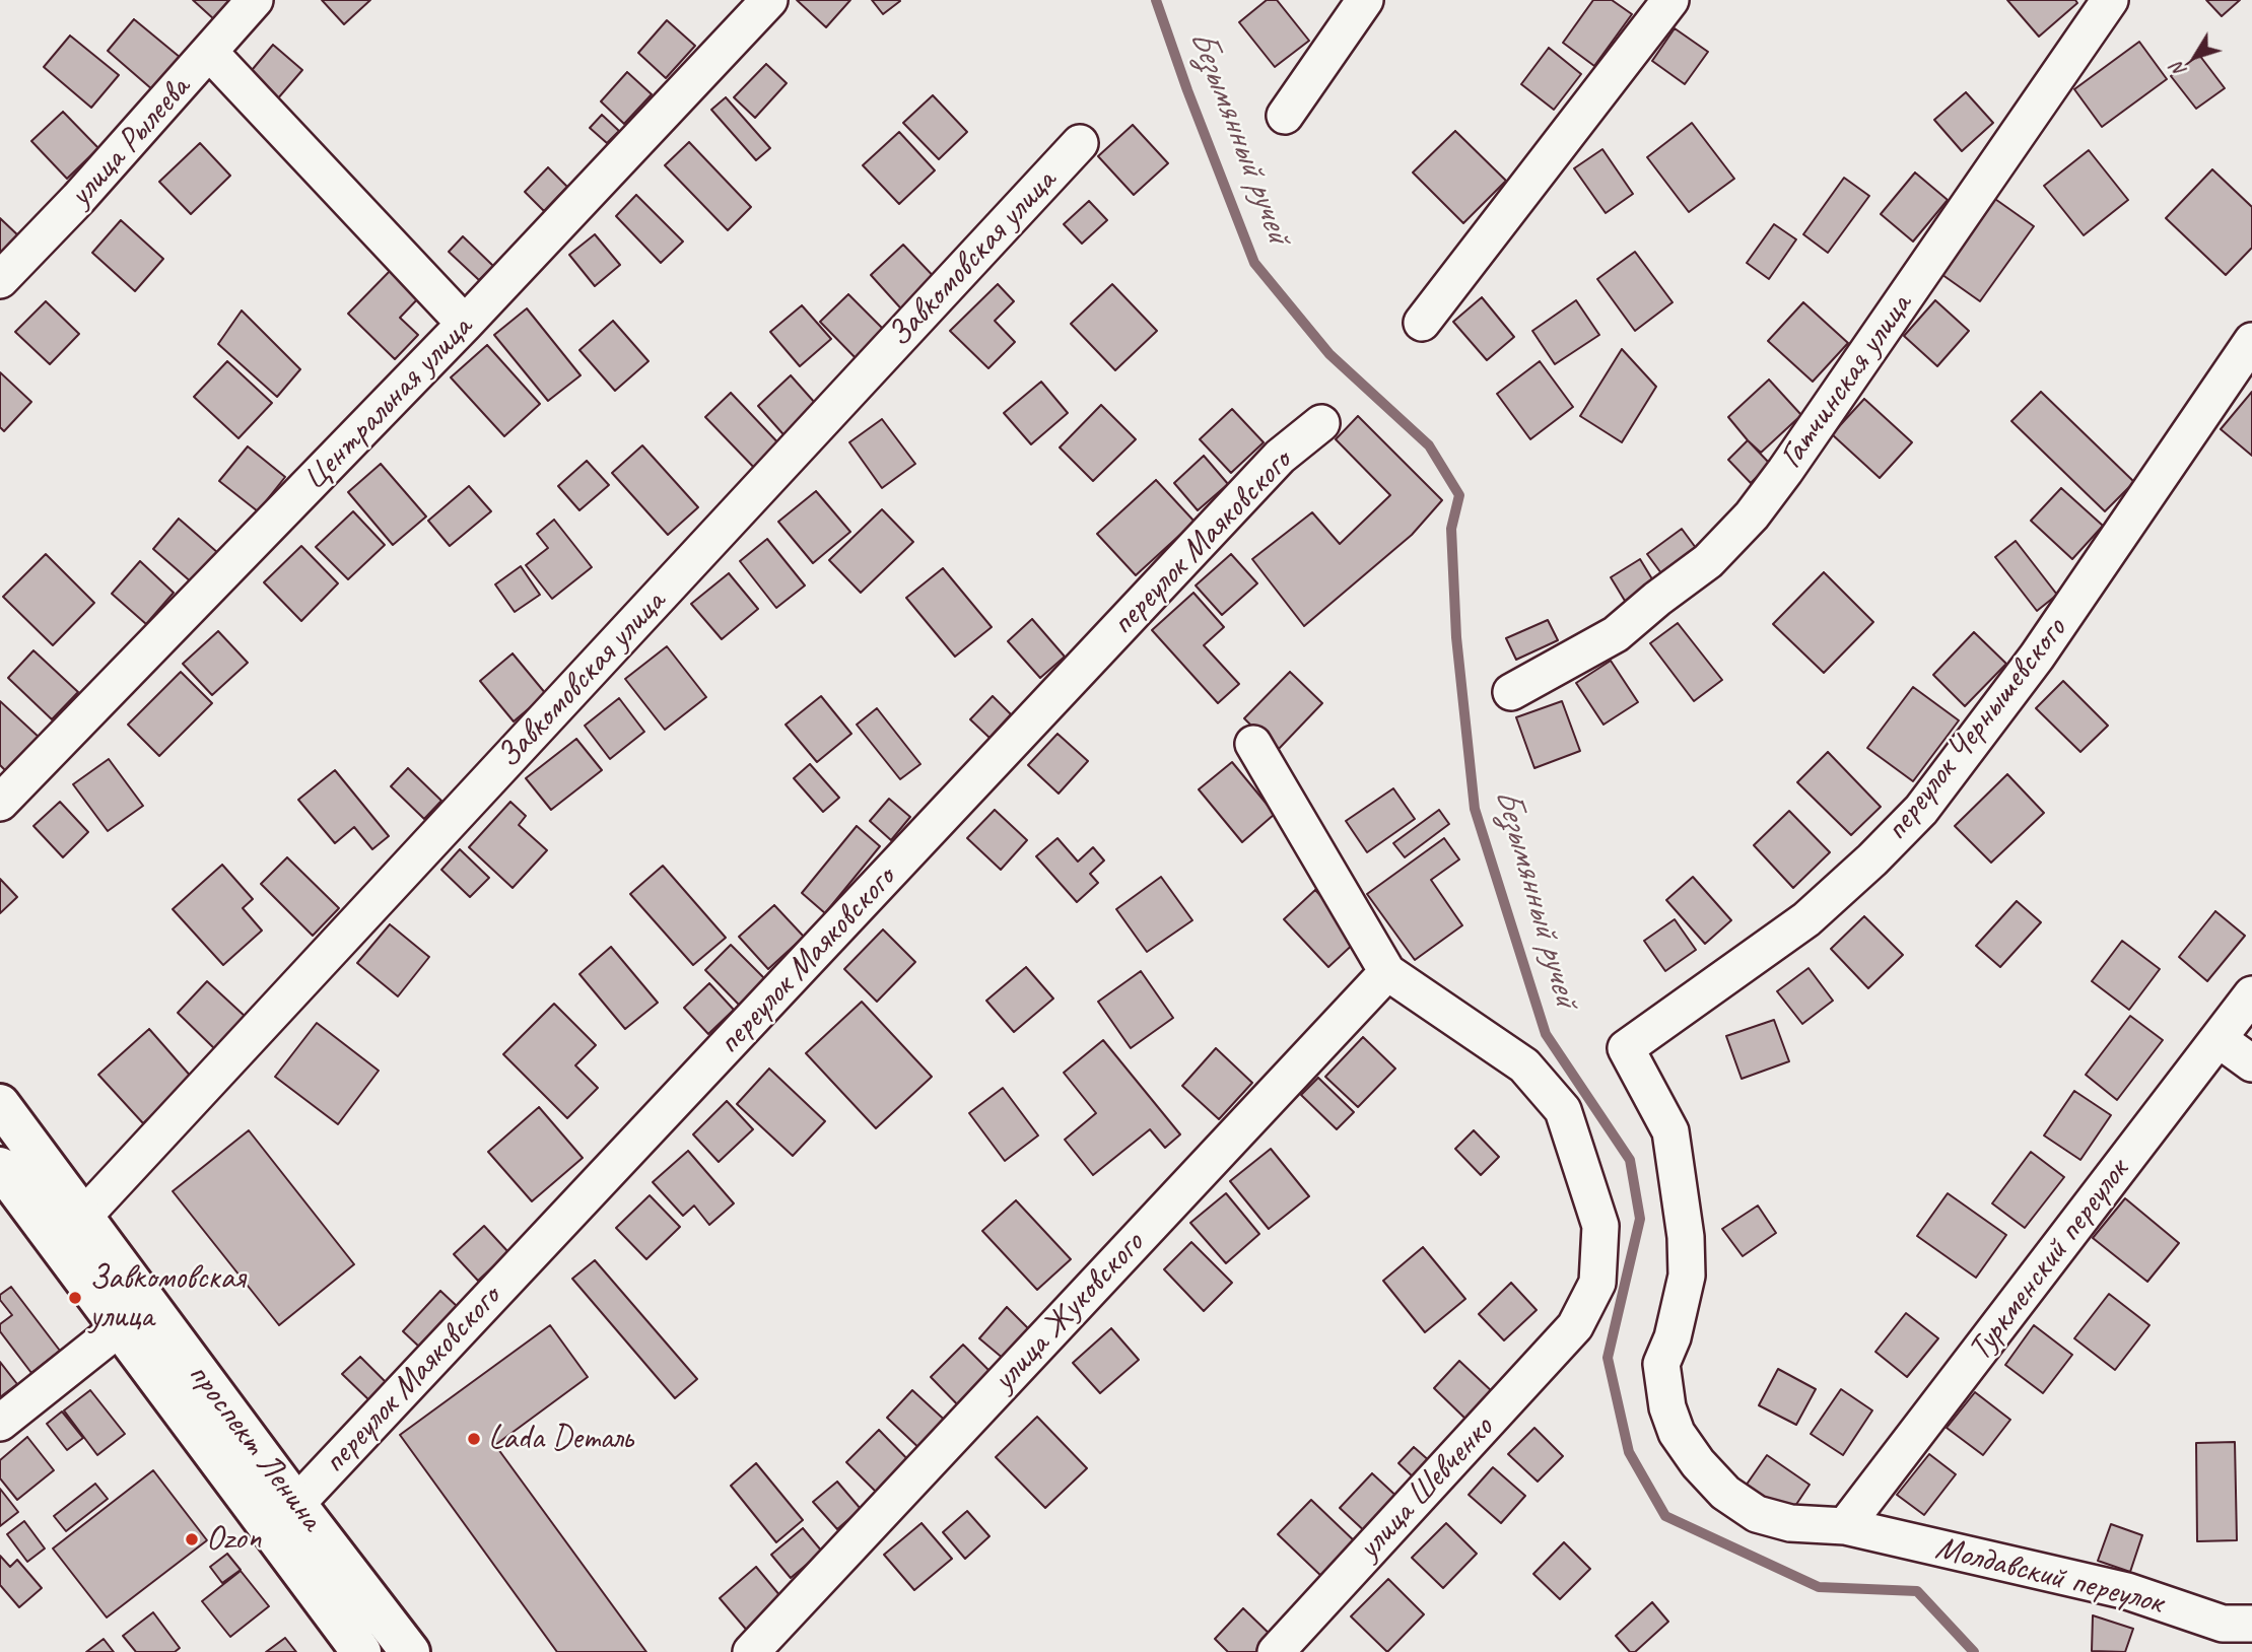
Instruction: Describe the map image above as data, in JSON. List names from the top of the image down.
{
  "streets": {
    "main road": ["проспект Ленина"],
    "street": [
      "улица Рылеева",
      "Завкомовская улица",
      "Гатчинская улица",
      "Центральная улица",
      "переулок Маяковского",
      "переулок Чернышевского",
      "Туркменский переулок",
      "улица Жуковского",
      "улица Шевченко",
      "Молдавский переулок"
    ]
  },
  "crossings": [
    ["Завкомовская улица", "проспект Ленина"],
    ["переулок Маяковского", "проспект Ленина"],
    ["переулок Чернышевского", "Молдавский переулок"],
    ["Туркменский переулок", "Молдавский переулок"],
    ["улица Жуковского", "улица Шевченко"]
  ],
  "water": ["Безымянный ручей"],
  "places": ["Завкомовская улица", "Lada Dеталь", "Ozon"],
  "north": "bottom left"
}
